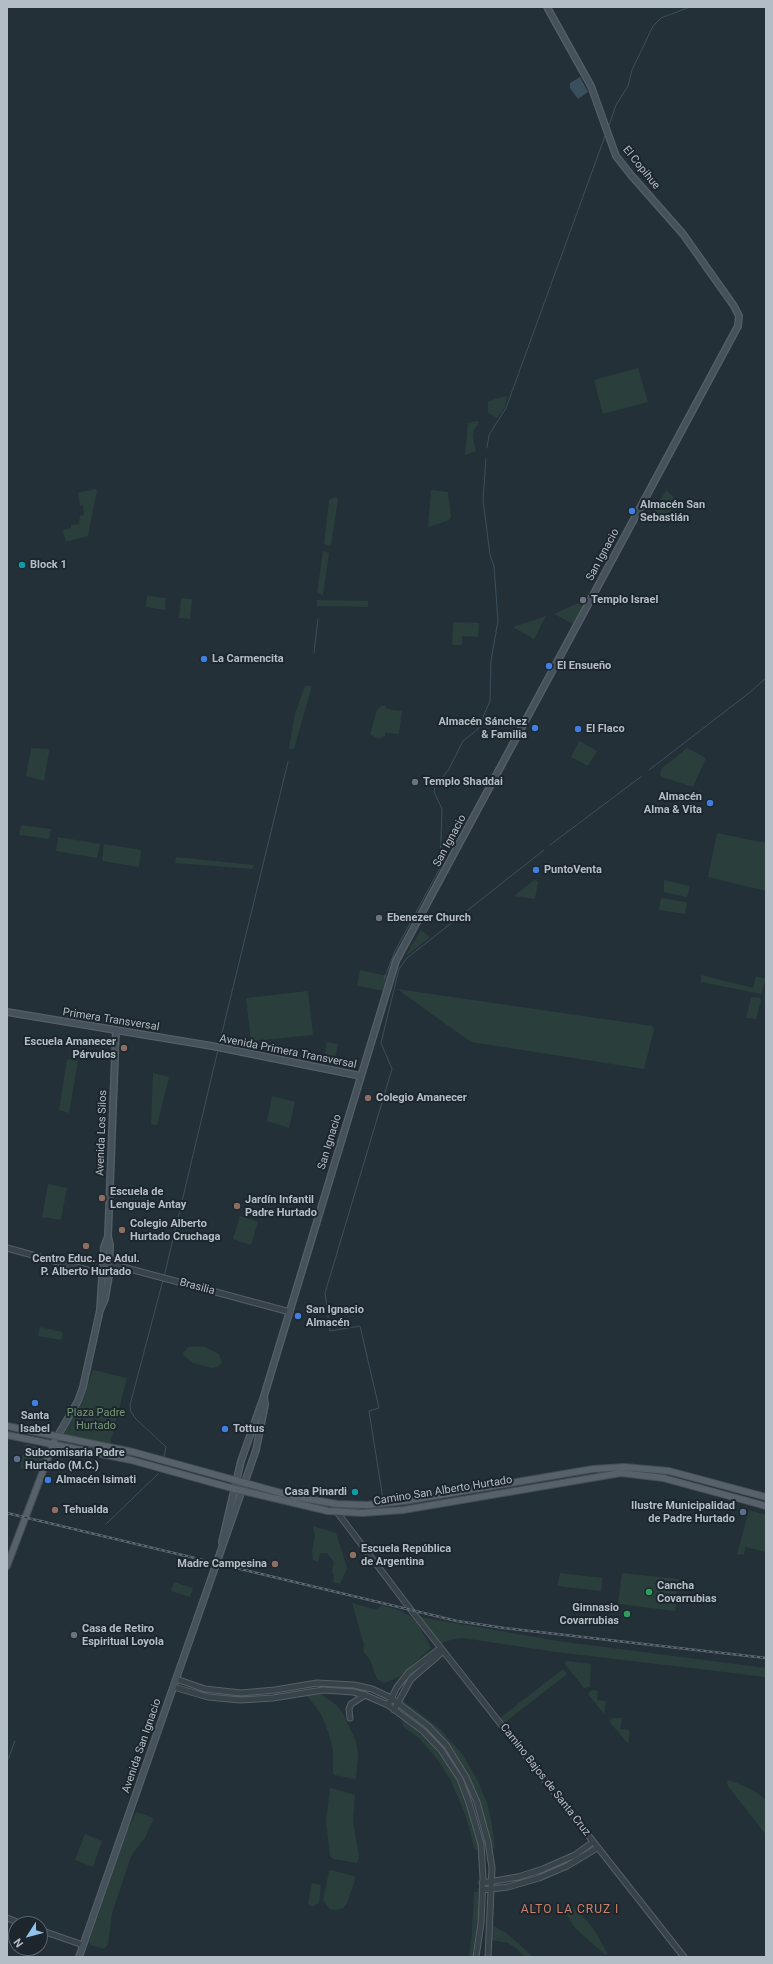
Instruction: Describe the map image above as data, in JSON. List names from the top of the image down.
{
  "streets": {
    "main road": [
      "El Copihue",
      "San Ignacio",
      "Primera Transversal",
      "Avenida Primera Transversal",
      "Avenida Los Silos",
      "Camino San Alberto Hurtado",
      "Avenida San Ignacio"
    ],
    "street": ["Brasilia", "Camino Bajos de Santa Cruz"]
  },
  "crossings": [
    ["El Copihue", "San Ignacio"],
    ["San Ignacio", "Avenida Primera Transversal"],
    ["San Ignacio", "Brasilia"],
    ["San Ignacio", "Avenida San Ignacio"],
    ["Primera Transversal", "Avenida Primera Transversal"],
    ["Primera Transversal", "Avenida Los Silos"],
    ["Avenida Los Silos", "Brasilia"],
    ["Avenida Los Silos", "Camino San Alberto Hurtado"],
    ["Camino San Alberto Hurtado", "Avenida San Ignacio"],
    ["Camino San Alberto Hurtado", "Camino Bajos de Santa Cruz"]
  ],
  "districts": ["ALTO LA CRUZ I"],
  "parks": ["Plaza Padre Hurtado"],
  "places": [
    "Almacén San Sebastián",
    "Block 1",
    "Templo Israel",
    "La Carmencita",
    "El Ensueño",
    "Almacén Sánchez & Familia",
    "El Flaco",
    "Templo Shaddai",
    "Almacén Alma & Vita",
    "PuntoVenta",
    "Ebenezer Church",
    "Escuela Amanecer Párvulos",
    "Colegio Amanecer",
    "Escuela de Lenguaje Antay",
    "Jardín Infantil Padre Hurtado",
    "Colegio Alberto Hurtado Cruchaga",
    "Centro Educ. De Adul. P. Alberto Hurtado",
    "San Ignacio Almacén",
    "Santa Isabel",
    "Tottus",
    "Subcomisaria Padre Hurtado (M.C.)",
    "Almacén Isimati",
    "Casa Pinardi",
    "Tehualda",
    "Ilustre Municipalidad de Padre Hurtado",
    "Escuela República de Argentina",
    "Madre Campesina",
    "Cancha Covarrubias",
    "Gimnasio Covarrubias",
    "Casa de Retiro Espiritual Loyola"
  ],
  "north": "bottom left"
}
